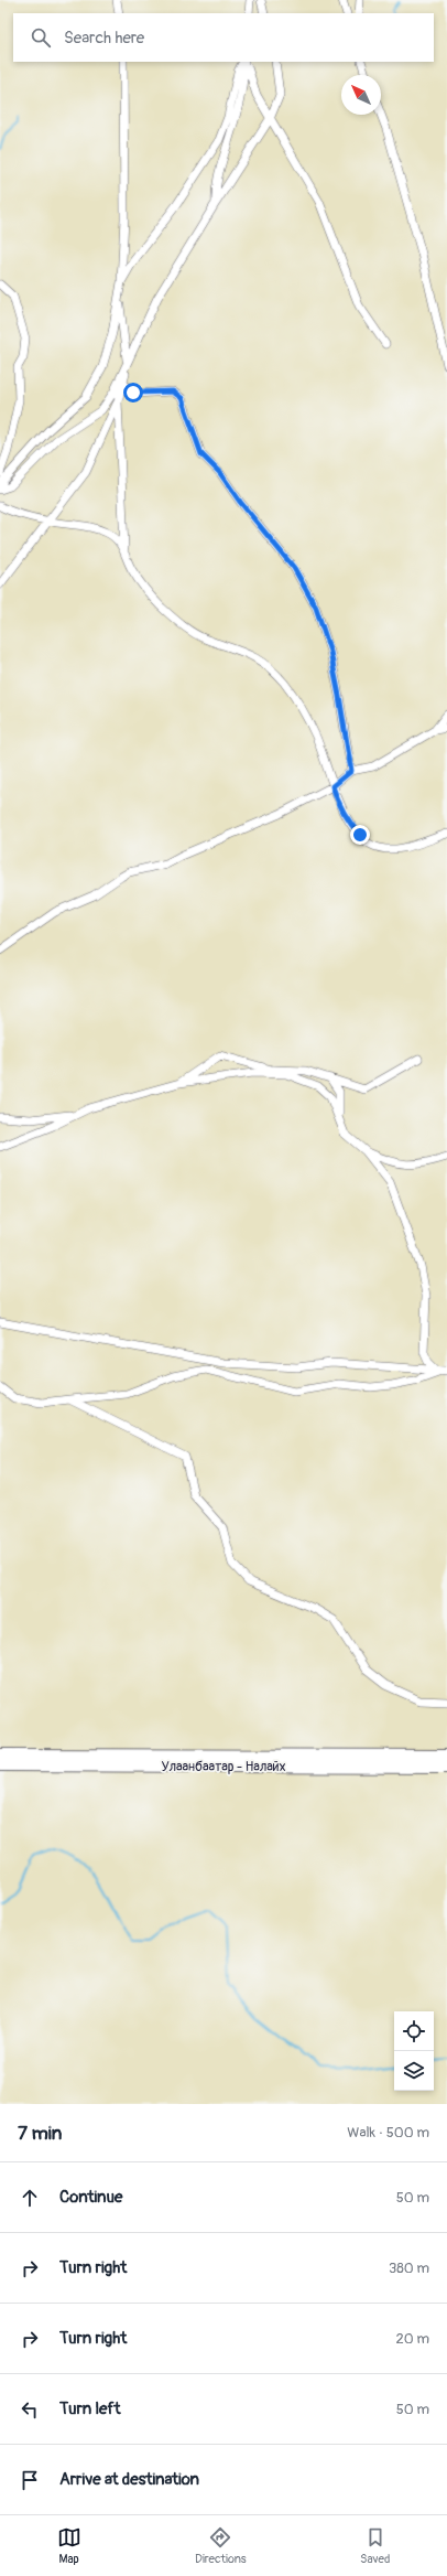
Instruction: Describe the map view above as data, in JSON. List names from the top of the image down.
{
  "streets": {
    "highway": ["Улаанбаатар - Налайх"]
  },
  "north": "top left",
  "page": {
    "search": "Search here",
    "heading": ["7 min", "Walk · 500 m"],
    "list": [
      ["Continue", "50 m"],
      ["Turn right", "380 m"],
      ["Turn right", "20 m"],
      ["Turn left", "50 m"],
      "Arrive at destination"
    ],
    "nav": ["Map", "Directions", "Saved"]
  }
}
